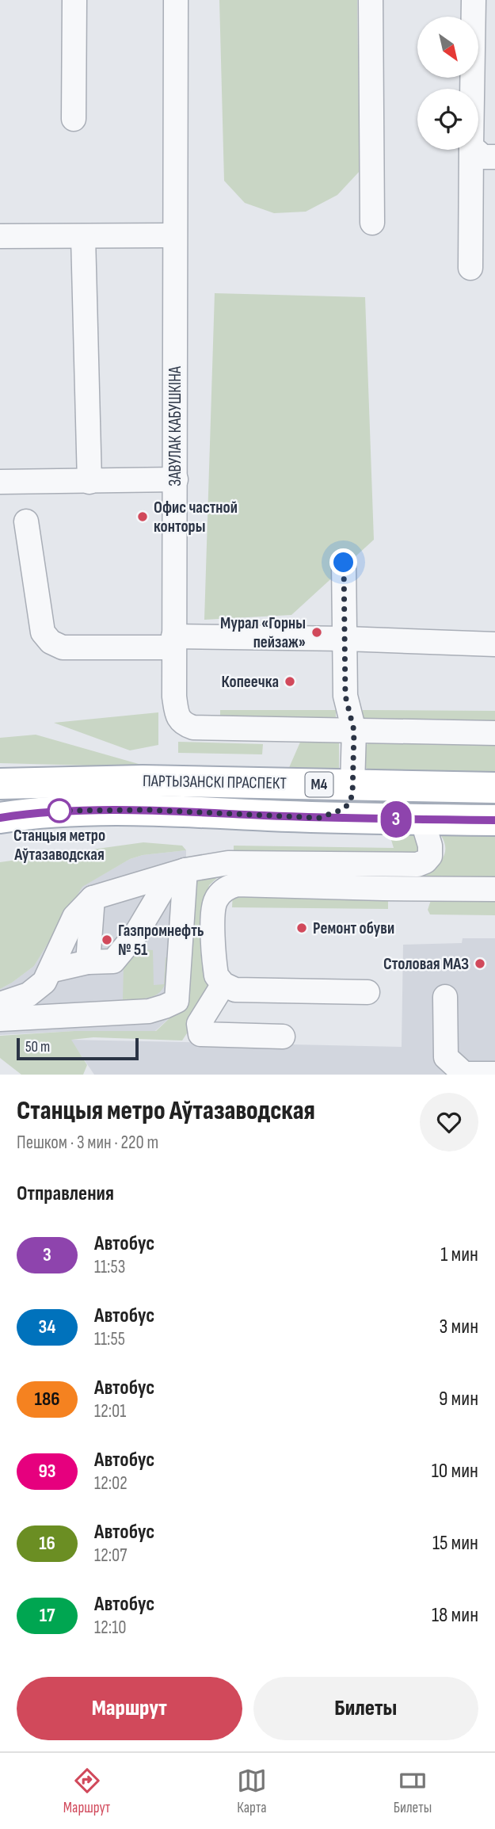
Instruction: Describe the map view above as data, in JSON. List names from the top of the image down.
{
  "streets": {
    "main road": ["ПАРТЫЗАНСКІ ПРАСПЕКТ", "М4"],
    "street": ["ЗАВУЛАК КАБУШКІНА"]
  },
  "places": [
    "Офис частной конторы",
    "Мурал «Горны пейзаж»",
    "Копеечка",
    "Станцыя метро Аўтазаводская",
    "Ремонт обуви",
    "Газпромнефть № 51",
    "Столовая МАЗ"
  ],
  "lines": ["bus line 3"],
  "scale_bar": "50 m",
  "north": "bottom right",
  "page": {
    "on_map": "3",
    "scale": "50 m",
    "heading": [
      ["Станцыя метро Аўтазаводская", "Пешком · 3 мин · 220 m"],
      "Отправления"
    ],
    "list": [
      {
        "mark": "3",
        "name": "Автобус",
        "note": "11:53",
        "value": "1 мин"
      },
      {
        "mark": "34",
        "name": "Автобус",
        "note": "11:55",
        "value": "3 мин"
      },
      {
        "mark": "186",
        "name": "Автобус",
        "note": "12:01",
        "value": "9 мин"
      },
      {
        "mark": "93",
        "name": "Автобус",
        "note": "12:02",
        "value": "10 мин"
      },
      {
        "mark": "16",
        "name": "Автобус",
        "note": "12:07",
        "value": "15 мин"
      },
      {
        "mark": "17",
        "name": "Автобус",
        "note": "12:10",
        "value": "18 мин"
      }
    ],
    "buttons": ["Маршрут", "Билеты"],
    "tabs": ["Маршрут", "Карта", "Билеты"]
  }
}
